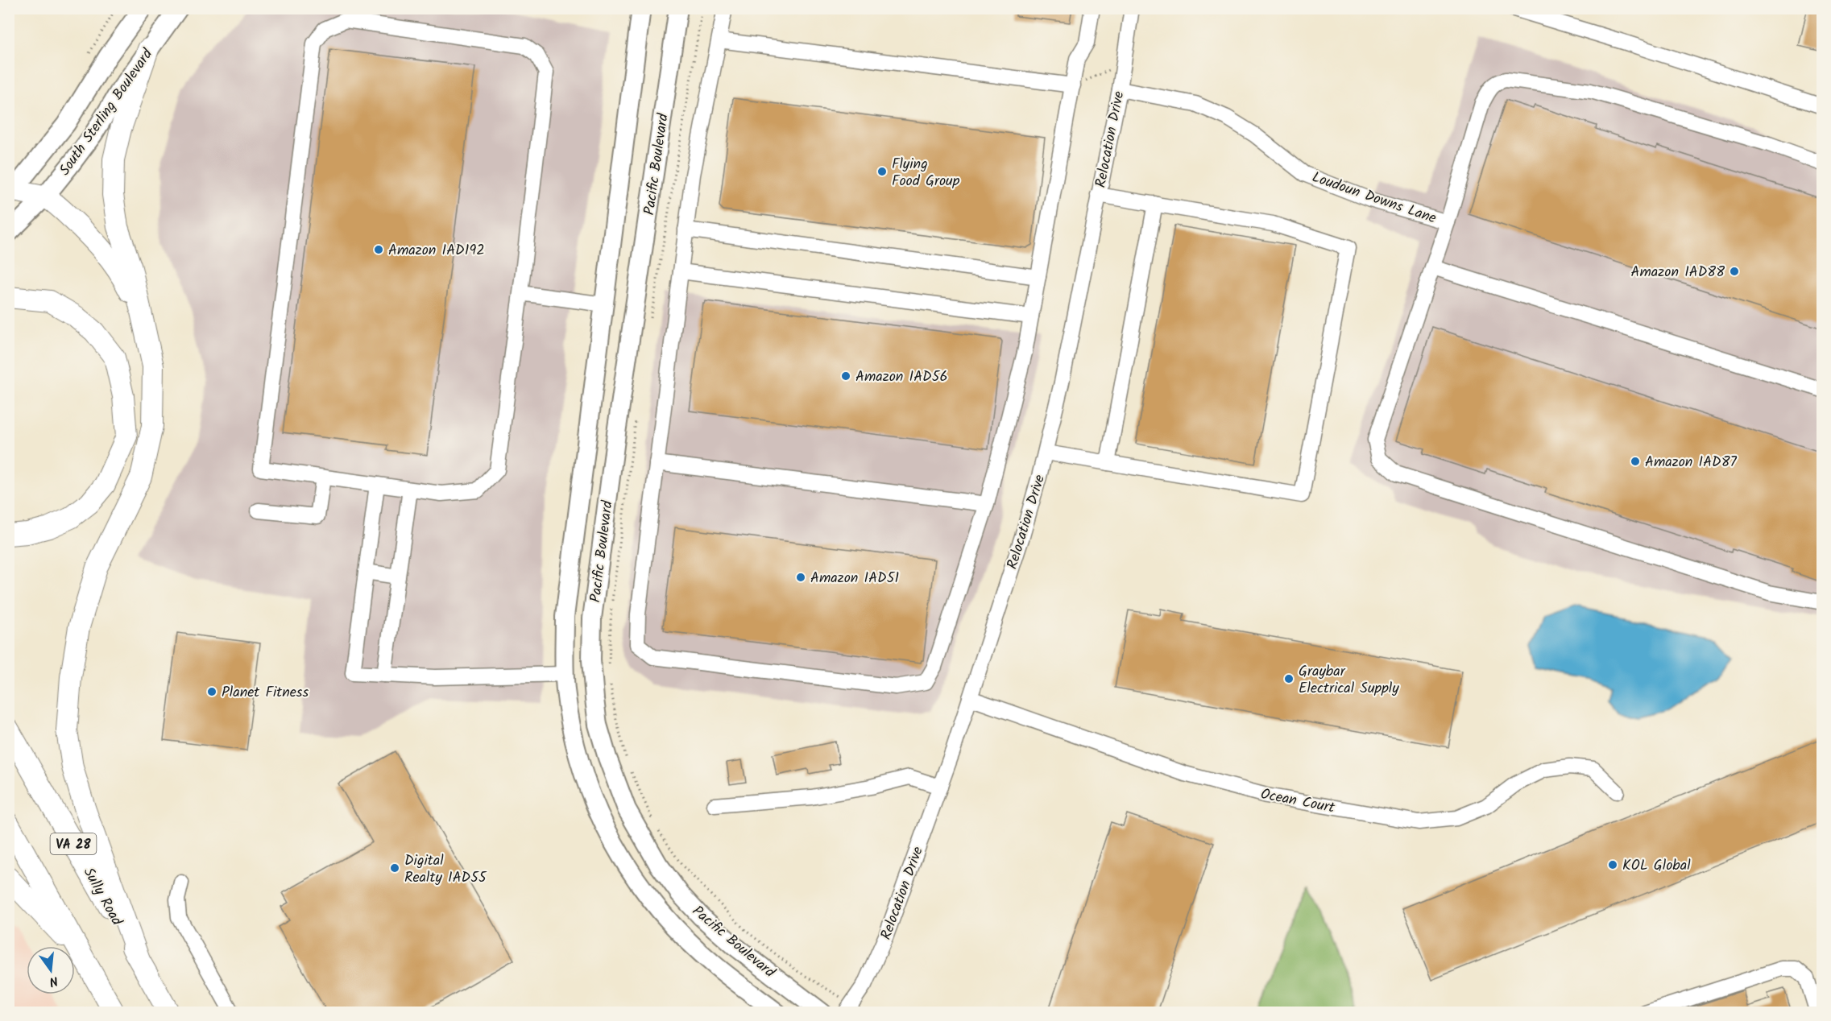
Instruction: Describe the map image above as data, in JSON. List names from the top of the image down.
{
  "streets": {
    "highway": ["VA 28", "Sully Road"],
    "main road": ["South Sterling Boulevard", "Pacific Boulevard"],
    "street": ["Relocation Drive", "Loudoun Downs Lane", "Ocean Court"]
  },
  "crossings": [
    ["Relocation Drive", "Loudoun Downs Lane"],
    ["Relocation Drive", "Ocean Court"]
  ],
  "places": [
    "Flying Food Group",
    "Amazon IAD192",
    "Amazon IAD88",
    "Amazon IAD56",
    "Amazon IAD87",
    "Amazon IAD51",
    "Graybar Electrical Supply",
    "Planet Fitness",
    "KOL Global",
    "Digital Realty IAD55"
  ],
  "north": "bottom"
}
